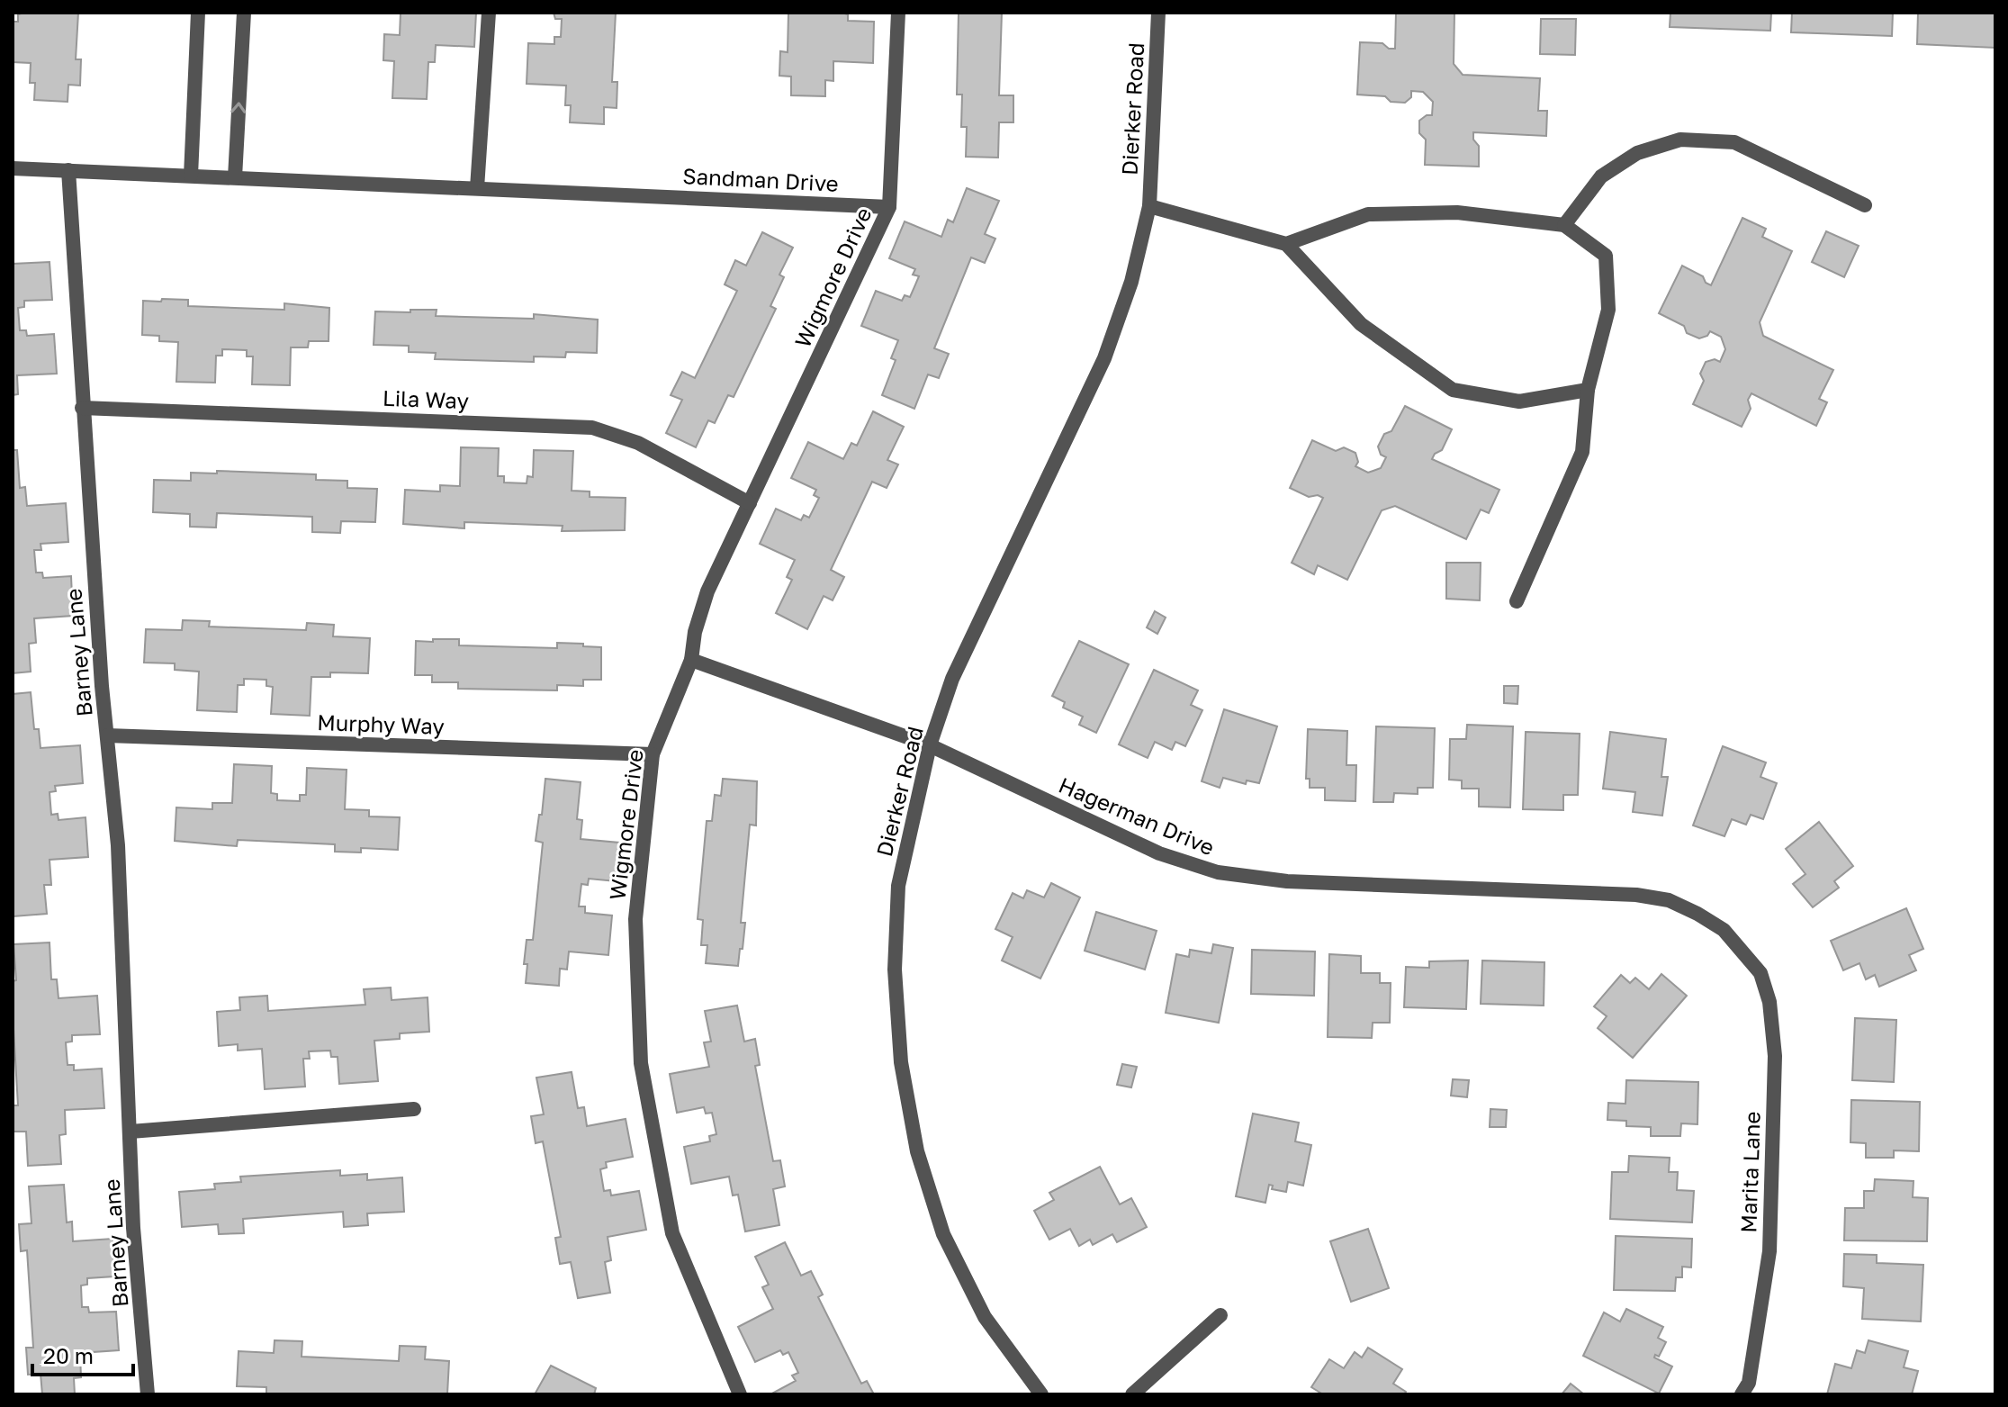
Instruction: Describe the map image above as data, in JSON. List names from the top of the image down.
{
  "streets": {
    "street": [
      "Dierker Road",
      "Sandman Drive",
      "Wigmore Drive",
      "Lila Way",
      "Barney Lane",
      "Murphy Way",
      "Hagerman Drive",
      "Marita Lane"
    ]
  },
  "crossings": [
    ["Dierker Road", "Hagerman Drive"],
    ["Sandman Drive", "Wigmore Drive"],
    ["Sandman Drive", "Barney Lane"],
    ["Wigmore Drive", "Lila Way"],
    ["Wigmore Drive", "Murphy Way"],
    ["Wigmore Drive", "Hagerman Drive"],
    ["Lila Way", "Barney Lane"],
    ["Barney Lane", "Murphy Way"],
    ["Hagerman Drive", "Marita Lane"]
  ],
  "scale_bar": "20 m"
}
